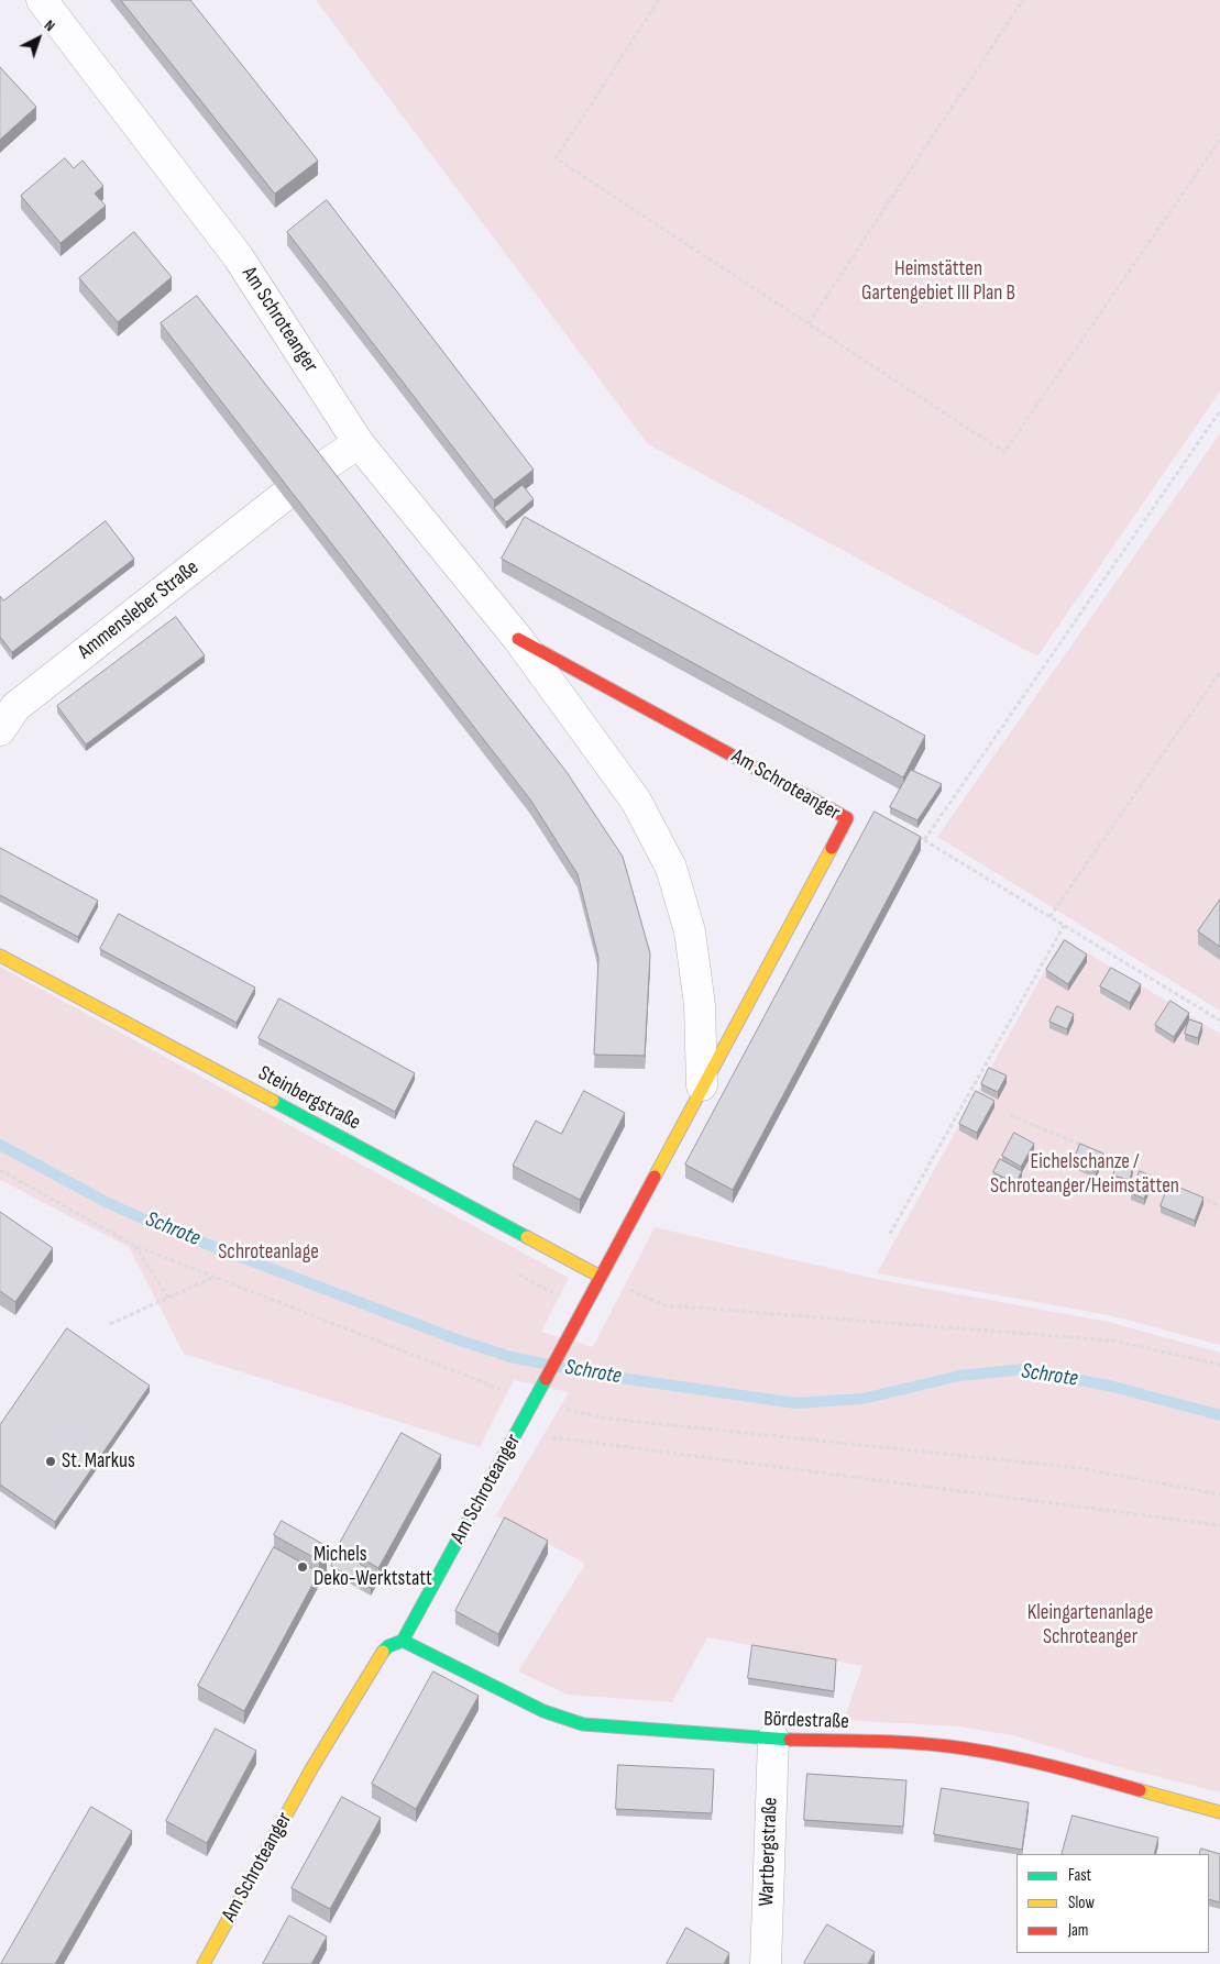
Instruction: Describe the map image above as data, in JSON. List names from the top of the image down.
{
  "streets": {
    "street": [
      "Am Schroteanger",
      "Ammensleber Straße",
      "Steinbergstraße",
      "Bördestraße",
      "Wartbergstraße"
    ]
  },
  "crossings": [
    ["Am Schroteanger", "Steinbergstraße"],
    ["Am Schroteanger", "Bördestraße"],
    ["Bördestraße", "Wartbergstraße"]
  ],
  "water": ["Schrote"],
  "parks": [
    "Heimstätten Gartengebiet III Plan B",
    "Eichelschanze / Schroteanger/Heimstätten",
    "Schroteanlage",
    "Kleingartenanlage Schroteanger"
  ],
  "places": ["St. Markus", "Michels Deko-Werktstatt"],
  "legend": ["Fast", "Slow", "Jam"],
  "north": "top right"
}
